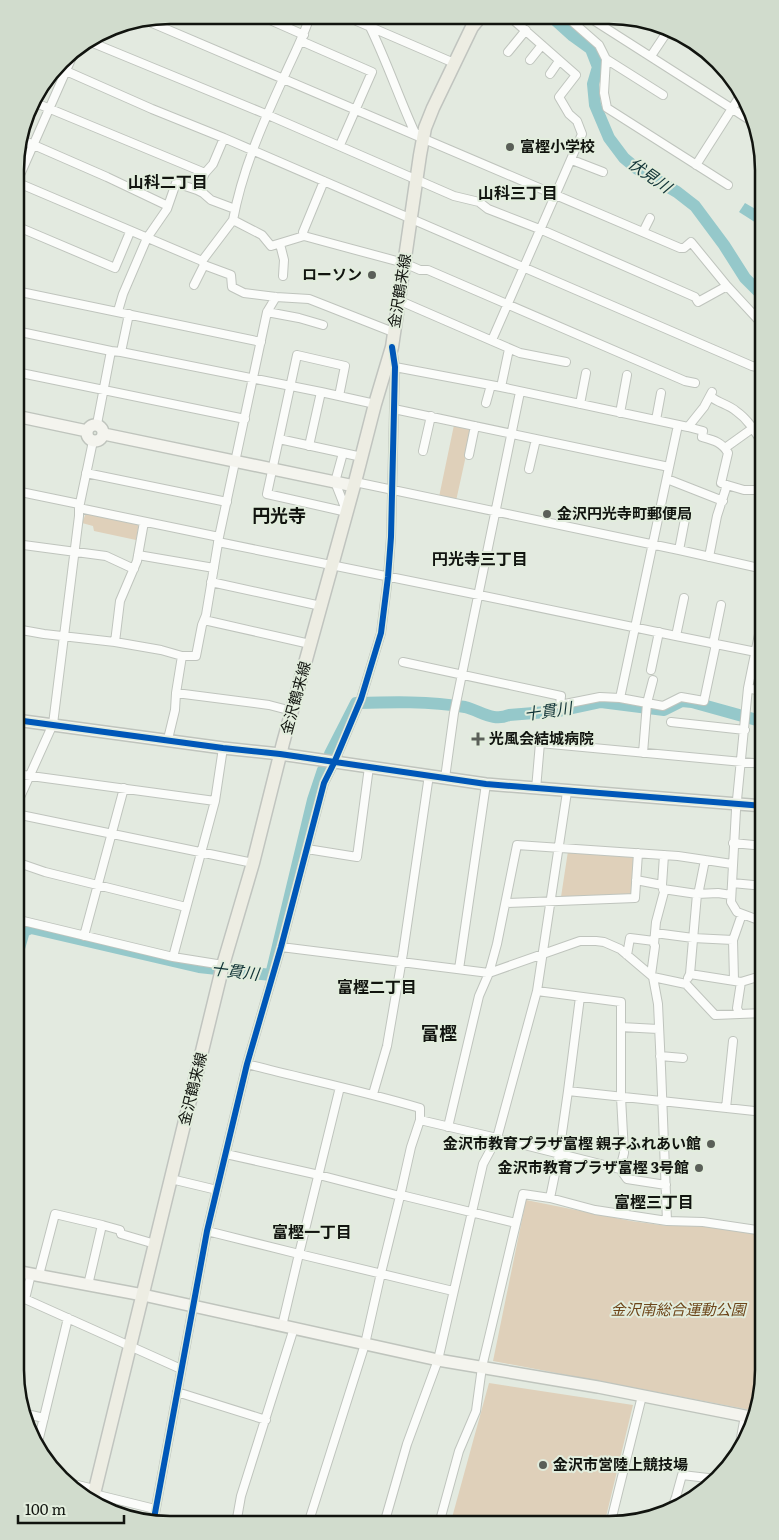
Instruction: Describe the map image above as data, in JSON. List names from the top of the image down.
{
  "streets": {
    "main road": ["金沢鶴来線"]
  },
  "districts": [
    "山科二丁目",
    "山科三丁目",
    "円光寺",
    "円光寺三丁目",
    "富樫二丁目",
    "富樫",
    "富樫三丁目",
    "富樫一丁目"
  ],
  "water": ["伏見川", "十貫川"],
  "parks": ["金沢南総合運動公園"],
  "places": {
    "other": [
      "富樫小学校",
      "ローソン",
      "金沢円光寺町郵便局",
      "金沢市教育プラザ富樫 親子ふれあい館",
      "金沢市教育プラザ富樫 3号館",
      "金沢市営陸上競技場"
    ],
    "health": ["光風会結城病院"]
  },
  "scale_bar": "100 m"
}
